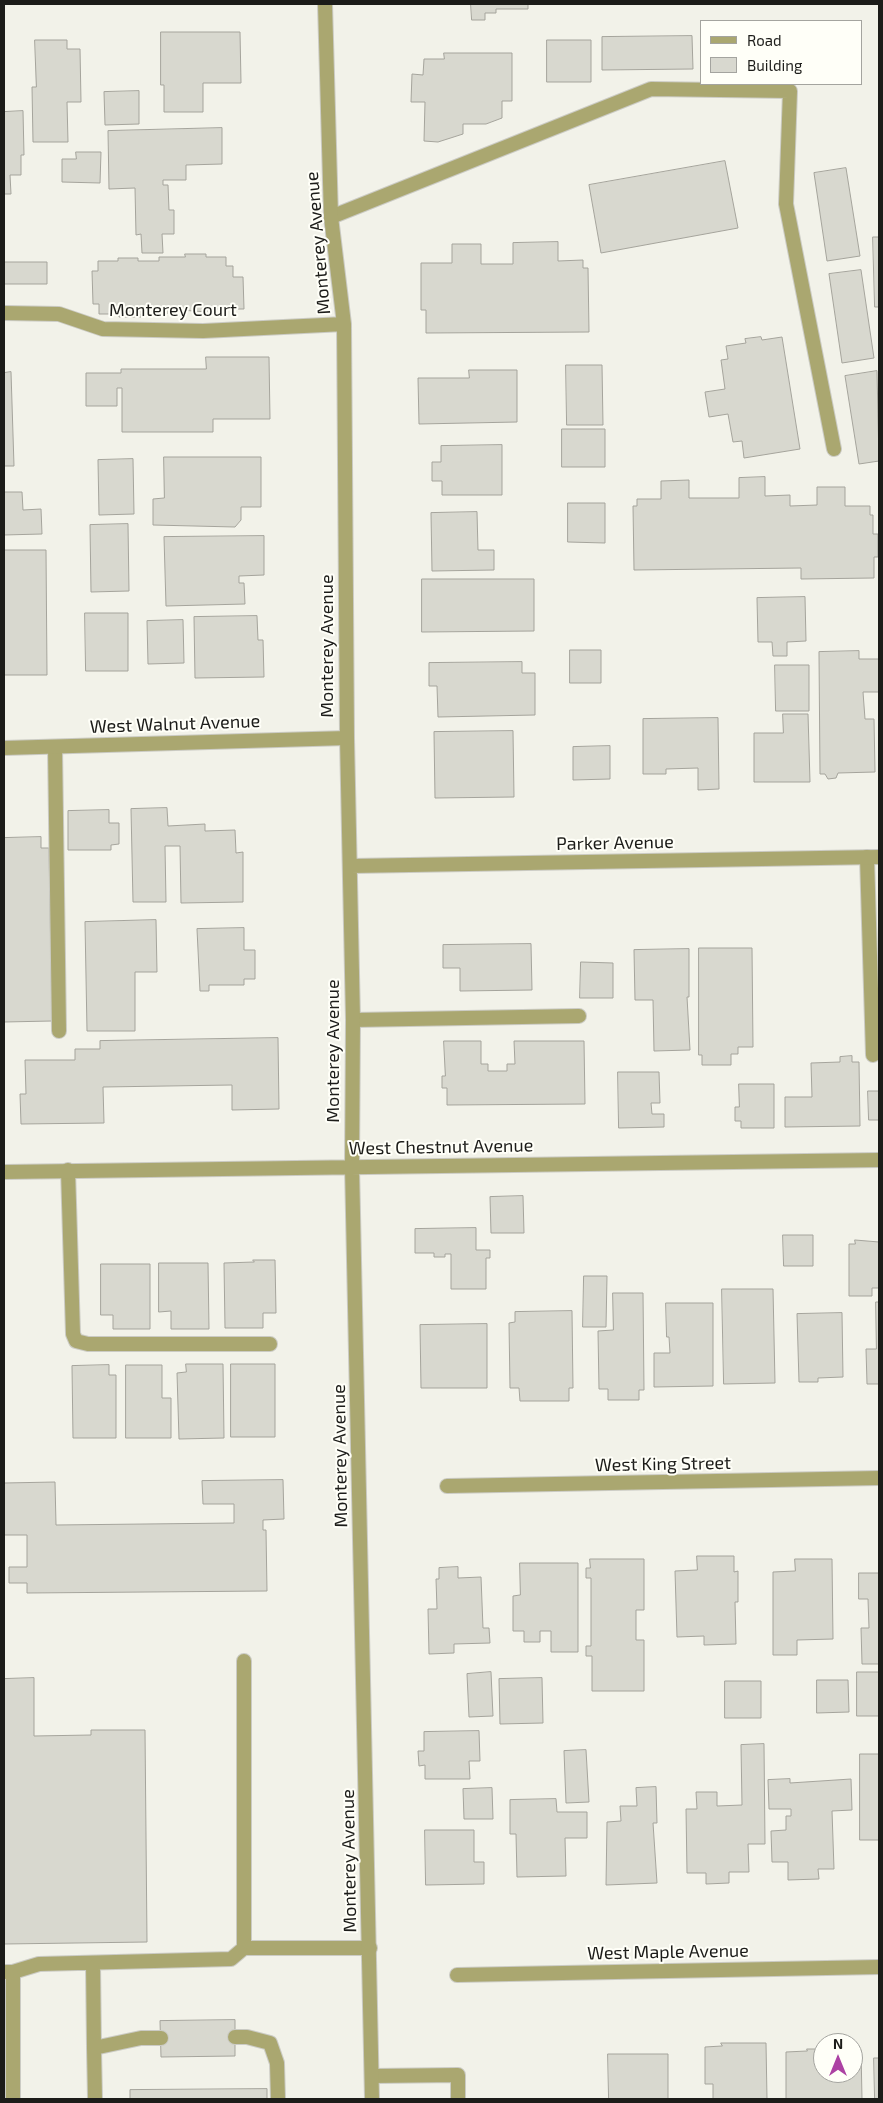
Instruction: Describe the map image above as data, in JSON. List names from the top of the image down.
{
  "streets": {
    "street": [
      "Monterey Avenue",
      "Monterey Court",
      "West Walnut Avenue",
      "Parker Avenue",
      "West Chestnut Avenue",
      "West King Street",
      "West Maple Avenue"
    ]
  },
  "crossings": [
    ["Monterey Avenue", "Monterey Court"],
    ["Monterey Avenue", "West Walnut Avenue"],
    ["Monterey Avenue", "Parker Avenue"],
    ["Monterey Avenue", "West Chestnut Avenue"]
  ],
  "legend": ["Road", "Building"],
  "north": "top"
}
